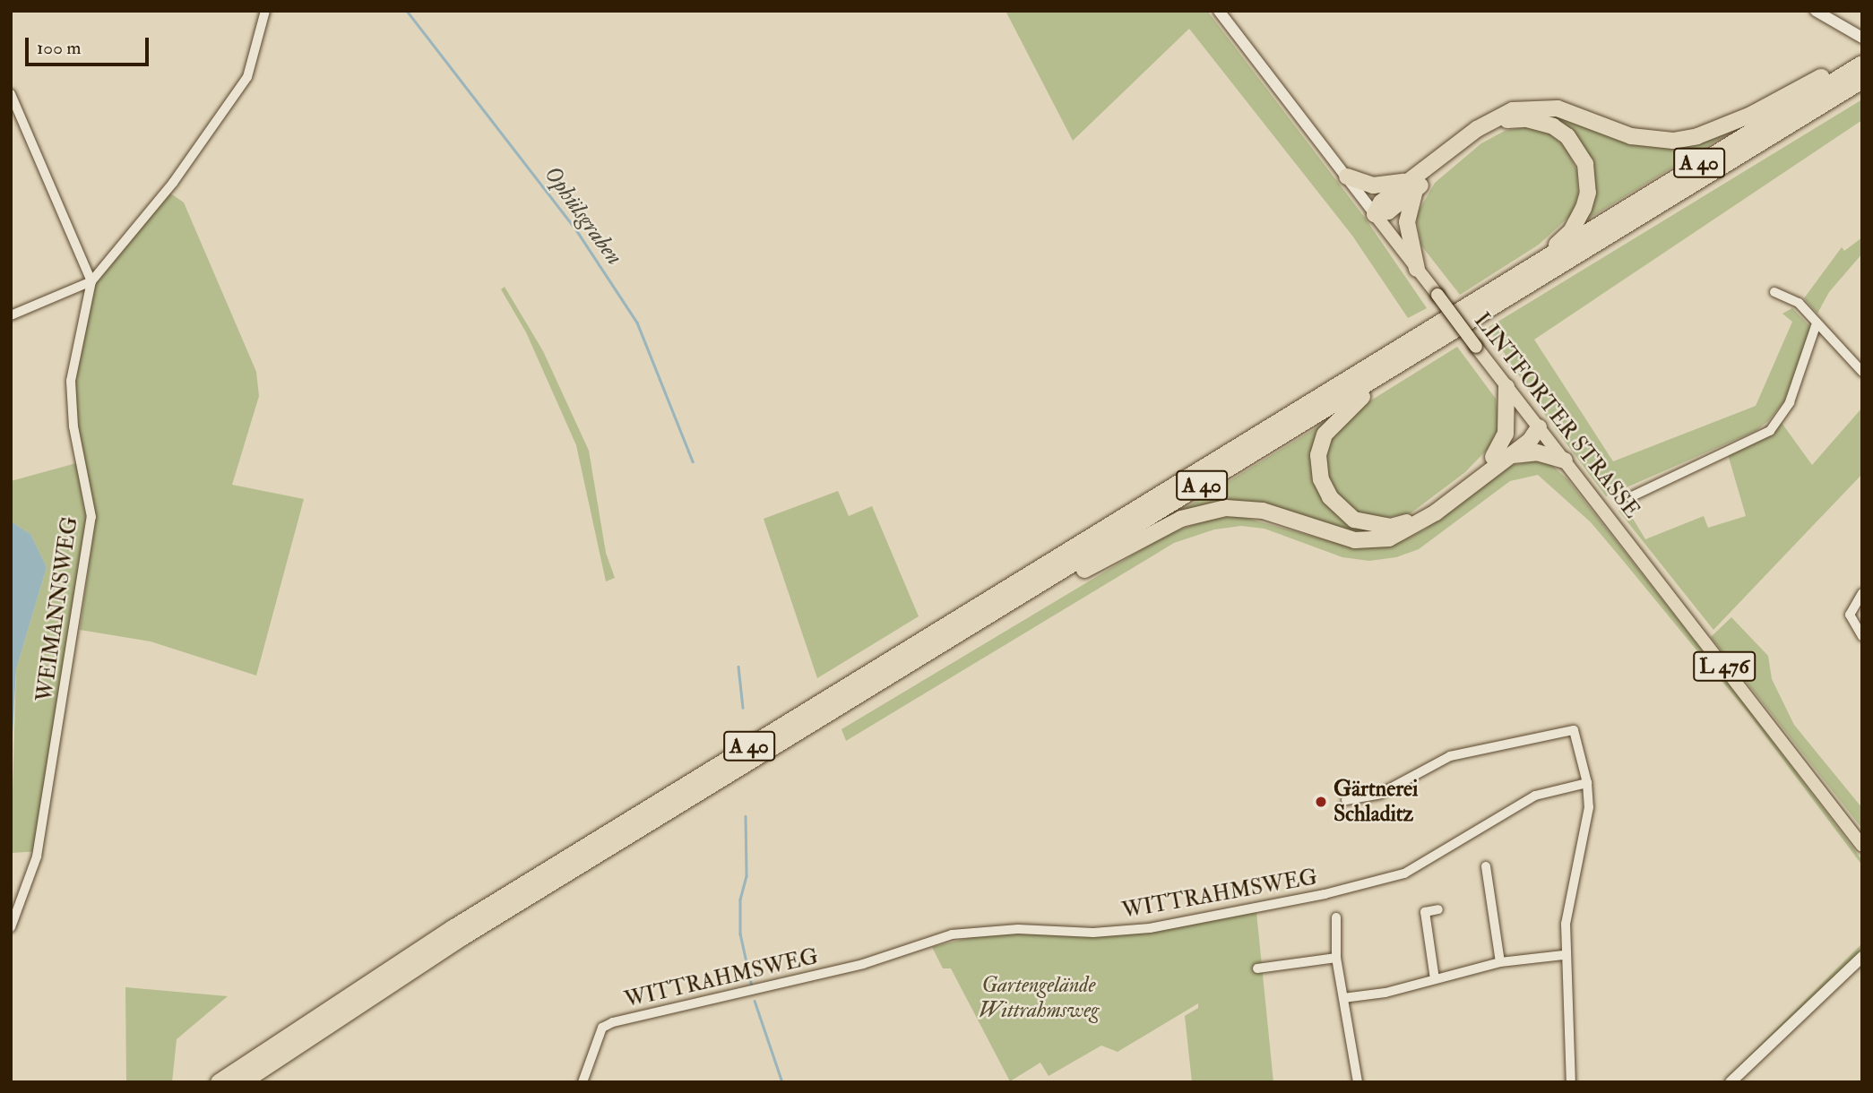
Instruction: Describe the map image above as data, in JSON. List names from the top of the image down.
{
  "streets": {
    "highway": ["A 40"],
    "main road": ["LINTFORTER STRASSE", "L 476"],
    "street": ["WEIMANNSWEG", "WITTRAHMSWEG"]
  },
  "water": ["Ophülsgraben"],
  "parks": ["Gartengelände Wittrahmsweg"],
  "places": ["Gärtnerei Schladitz"],
  "scale_bar": "100 m"
}
